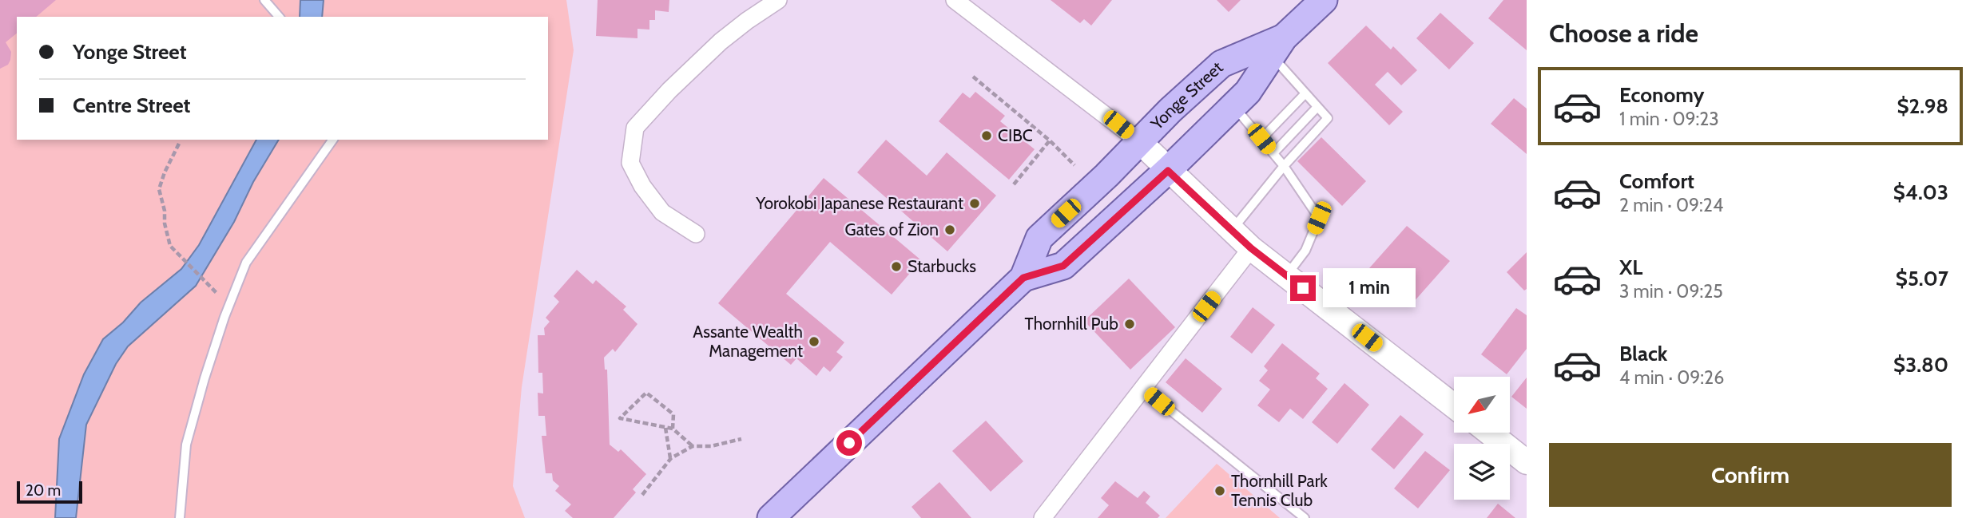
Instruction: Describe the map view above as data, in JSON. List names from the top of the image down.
{
  "streets": {
    "main road": ["Yonge Street"]
  },
  "places": [
    "CIBC",
    "Yorokobi Japanese Restaurant",
    "Gates of Zion",
    "Starbucks",
    "Thornhill Pub",
    "Assante Wealth Management",
    "Thornhill Park Tennis Club"
  ],
  "scale_bar": "20 m",
  "north": "bottom left",
  "page": {
    "heading": "Choose a ride",
    "banner": ["Yonge Street", "Centre Street"],
    "list": [
      {
        "name": "Economy",
        "note": "1 min · 09:23",
        "value": "$2.98"
      },
      {
        "name": "Comfort",
        "note": "2 min · 09:24",
        "value": "$4.03"
      },
      {
        "name": "XL",
        "note": "3 min · 09:25",
        "value": "$5.07"
      },
      {
        "name": "Black",
        "note": "4 min · 09:26",
        "value": "$3.80"
      }
    ],
    "bubble": "1 min",
    "buttons": "Confirm",
    "scale": "20 m"
  }
}
